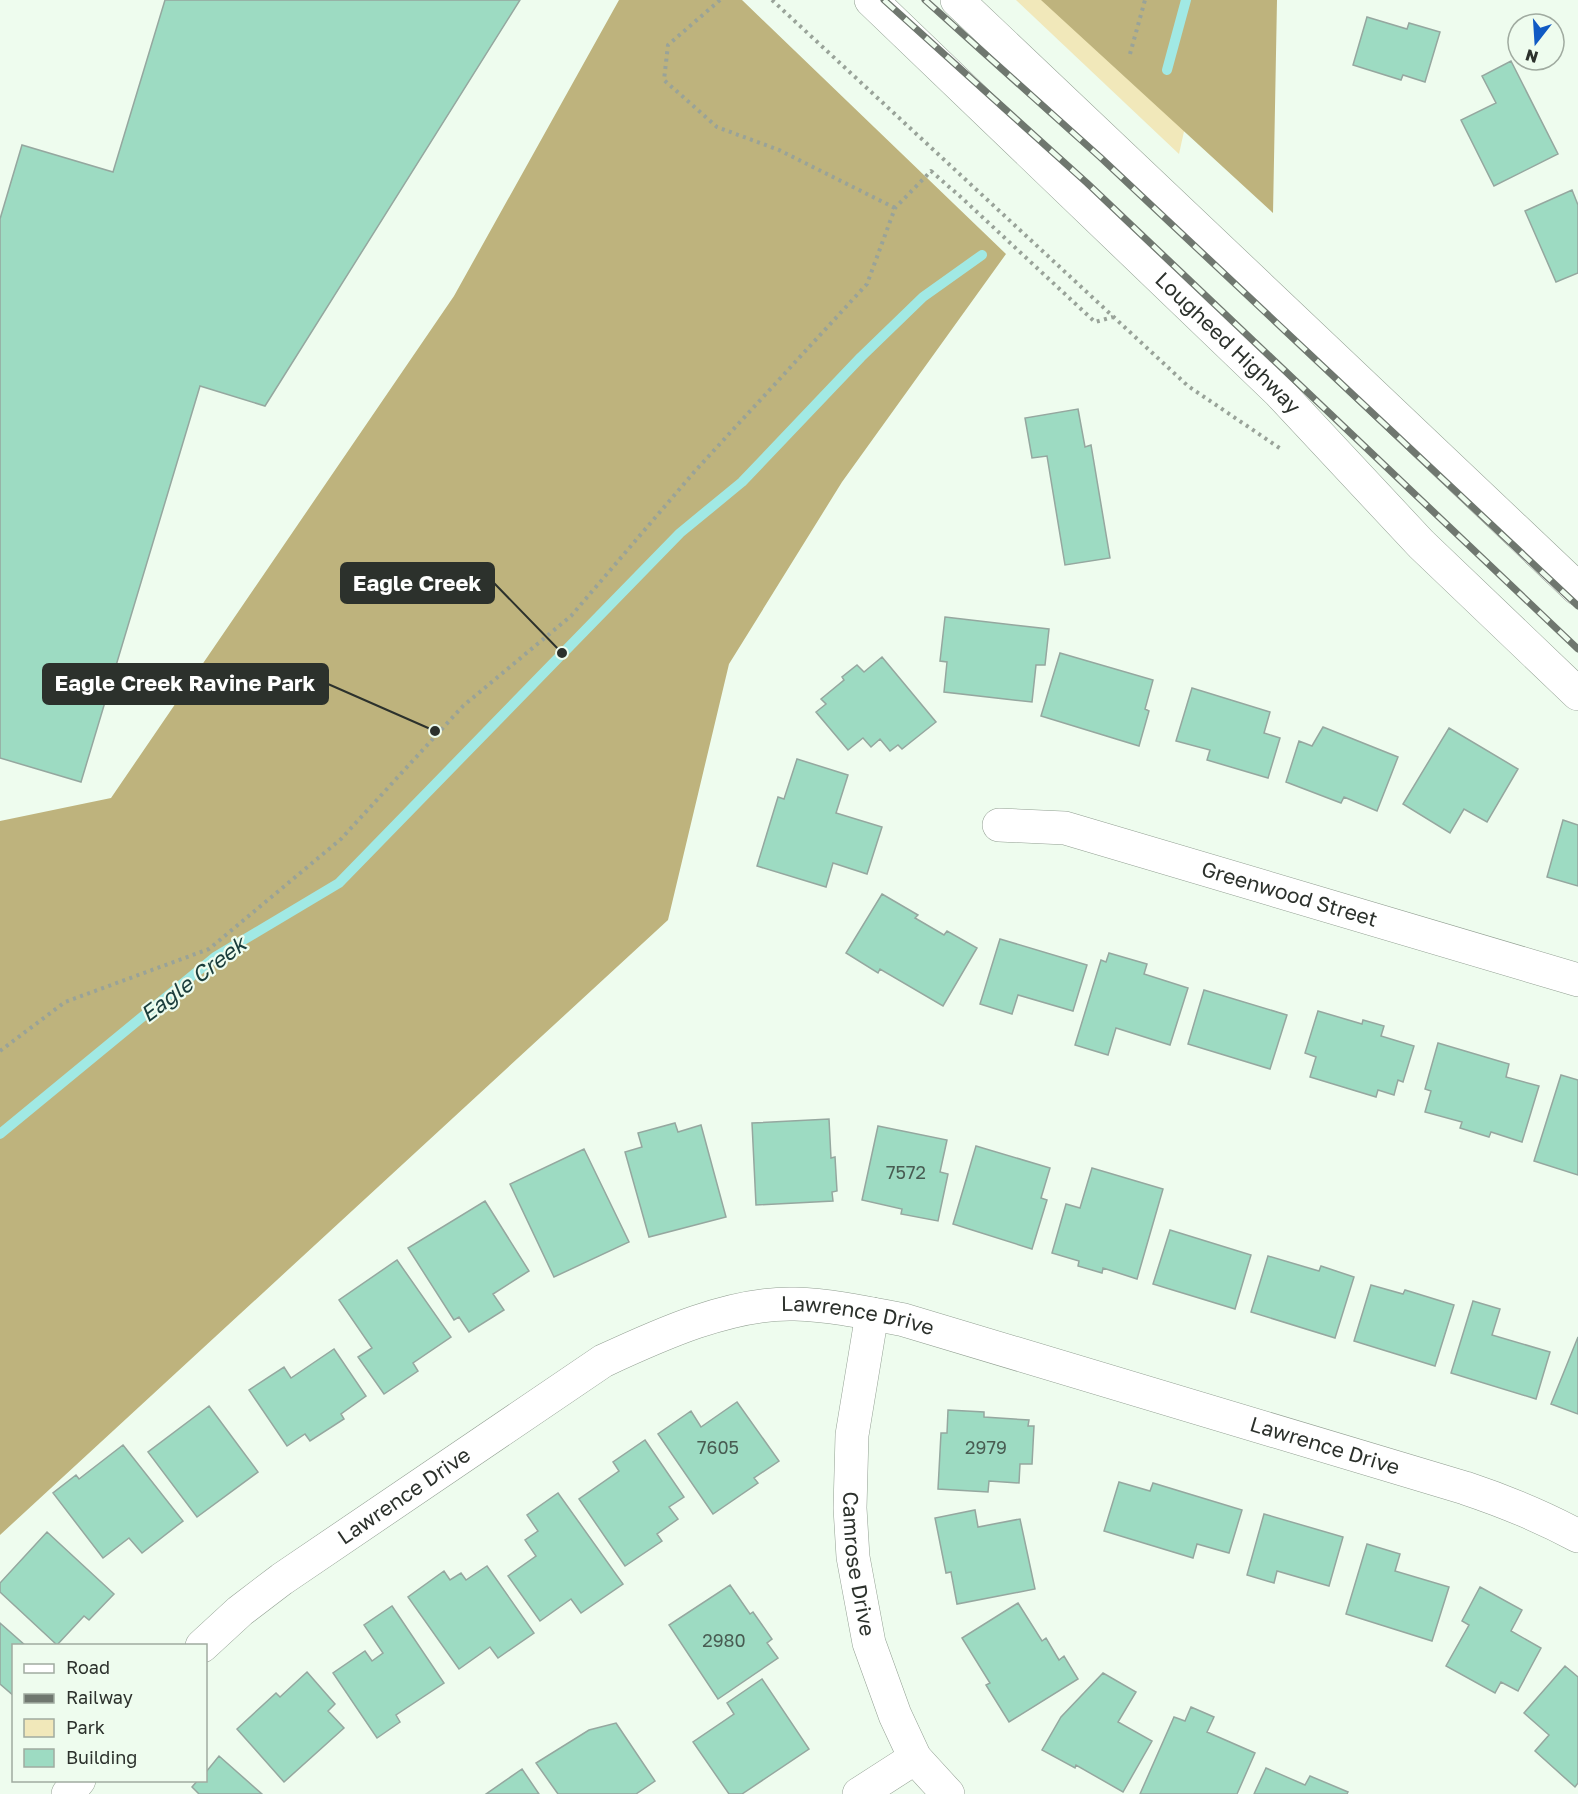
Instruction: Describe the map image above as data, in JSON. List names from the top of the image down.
{
  "streets": {
    "street": [
      "Lougheed Highway",
      "Greenwood Street",
      "Lawrence Drive",
      "Camrose Drive"
    ]
  },
  "crossings": [
    ["Lawrence Drive", "Camrose Drive"]
  ],
  "water": ["Eagle Creek"],
  "places": ["Eagle Creek", "Eagle Creek Ravine Park"],
  "house_numbers": [
    "7572",
    "7605",
    "2979",
    "2980"
  ],
  "legend": [
    "Road",
    "Railway",
    "Park",
    "Building"
  ],
  "north": "bottom"
}
